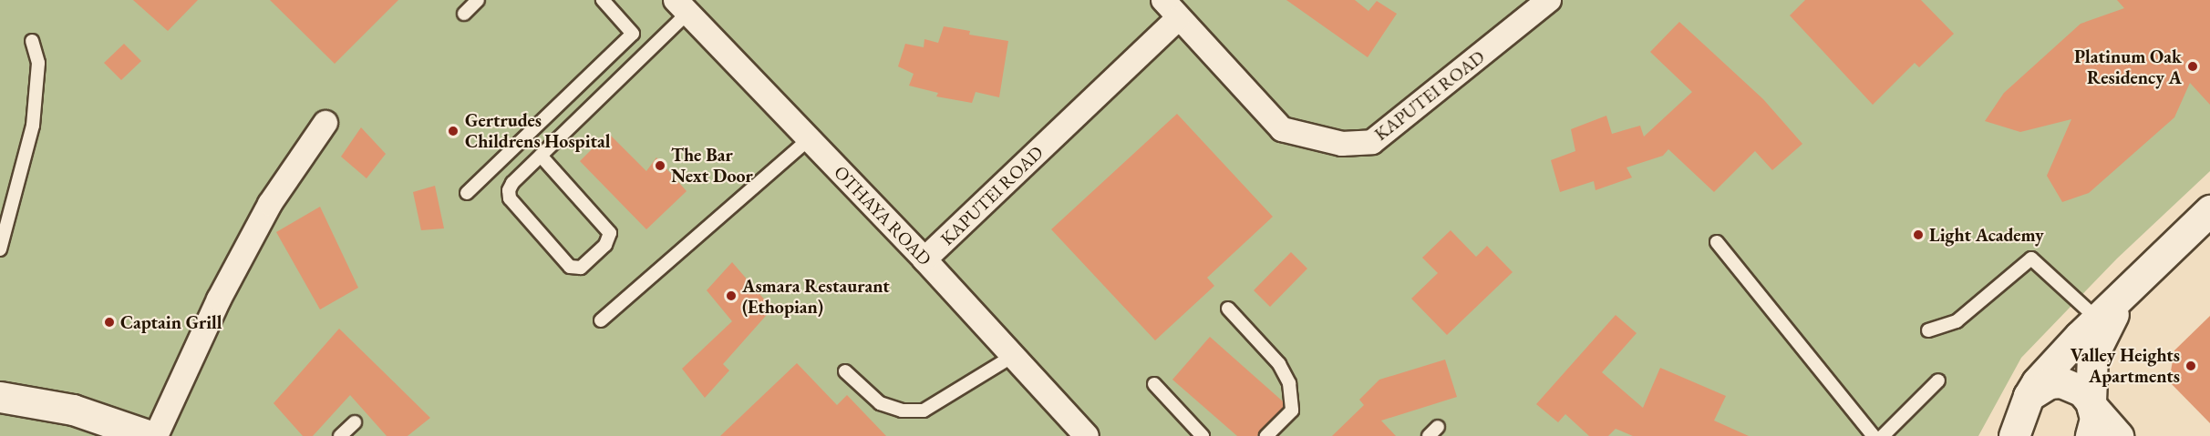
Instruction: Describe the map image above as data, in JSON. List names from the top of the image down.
{
  "streets": {
    "street": ["KAPUTEI ROAD", "OTHAYA ROAD"]
  },
  "crossings": [
    ["KAPUTEI ROAD", "OTHAYA ROAD"]
  ],
  "places": [
    "Platinum Oak Residency A",
    "Gertrudes Childrens Hospital",
    "The Bar Next Door",
    "Light Academy",
    "Asmara Restaurant (Ethopian)",
    "Captain Grill",
    "Valley Heights Apartments"
  ]
}
